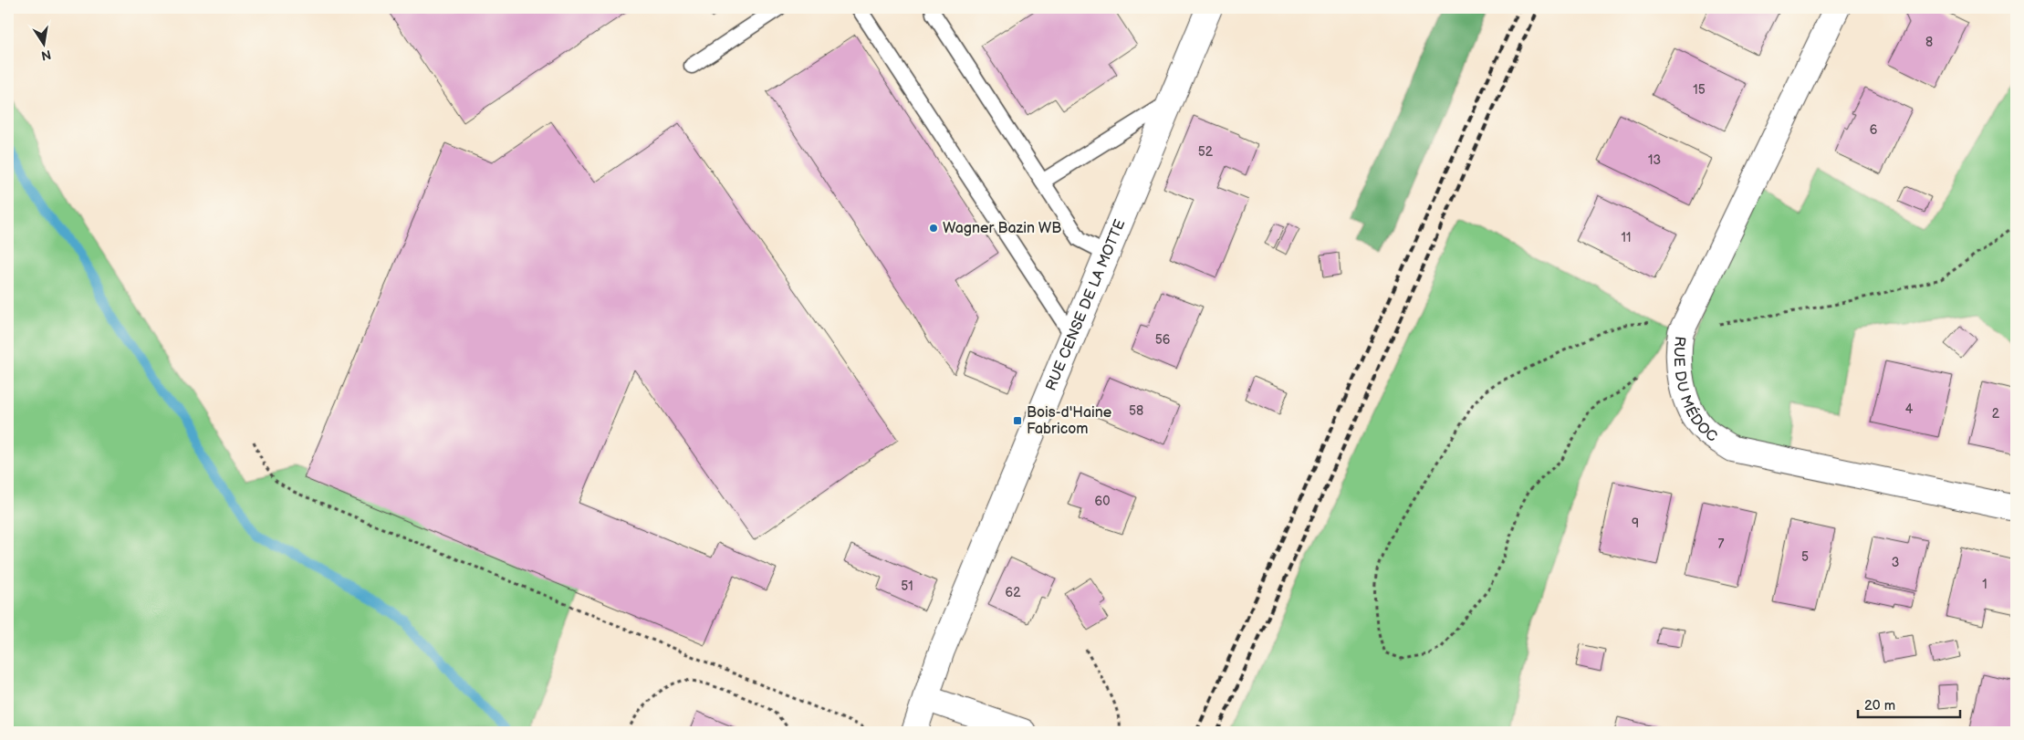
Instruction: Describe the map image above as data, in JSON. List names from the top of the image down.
{
  "streets": {
    "street": ["RUE CENSE DE LA MOTTE", "RUE DU MÉDOC"]
  },
  "places": {
    "other": ["Wagner Bazin WB"],
    "transit": ["Bois-d'Haine Fabricom"]
  },
  "house_numbers": [
    "8",
    "15",
    "6",
    "52",
    "13",
    "11",
    "56",
    "4",
    "58",
    "2",
    "60",
    "9",
    "7",
    "5",
    "3",
    "1",
    "51",
    "62"
  ],
  "scale_bar": "20 m",
  "north": "bottom"
}
